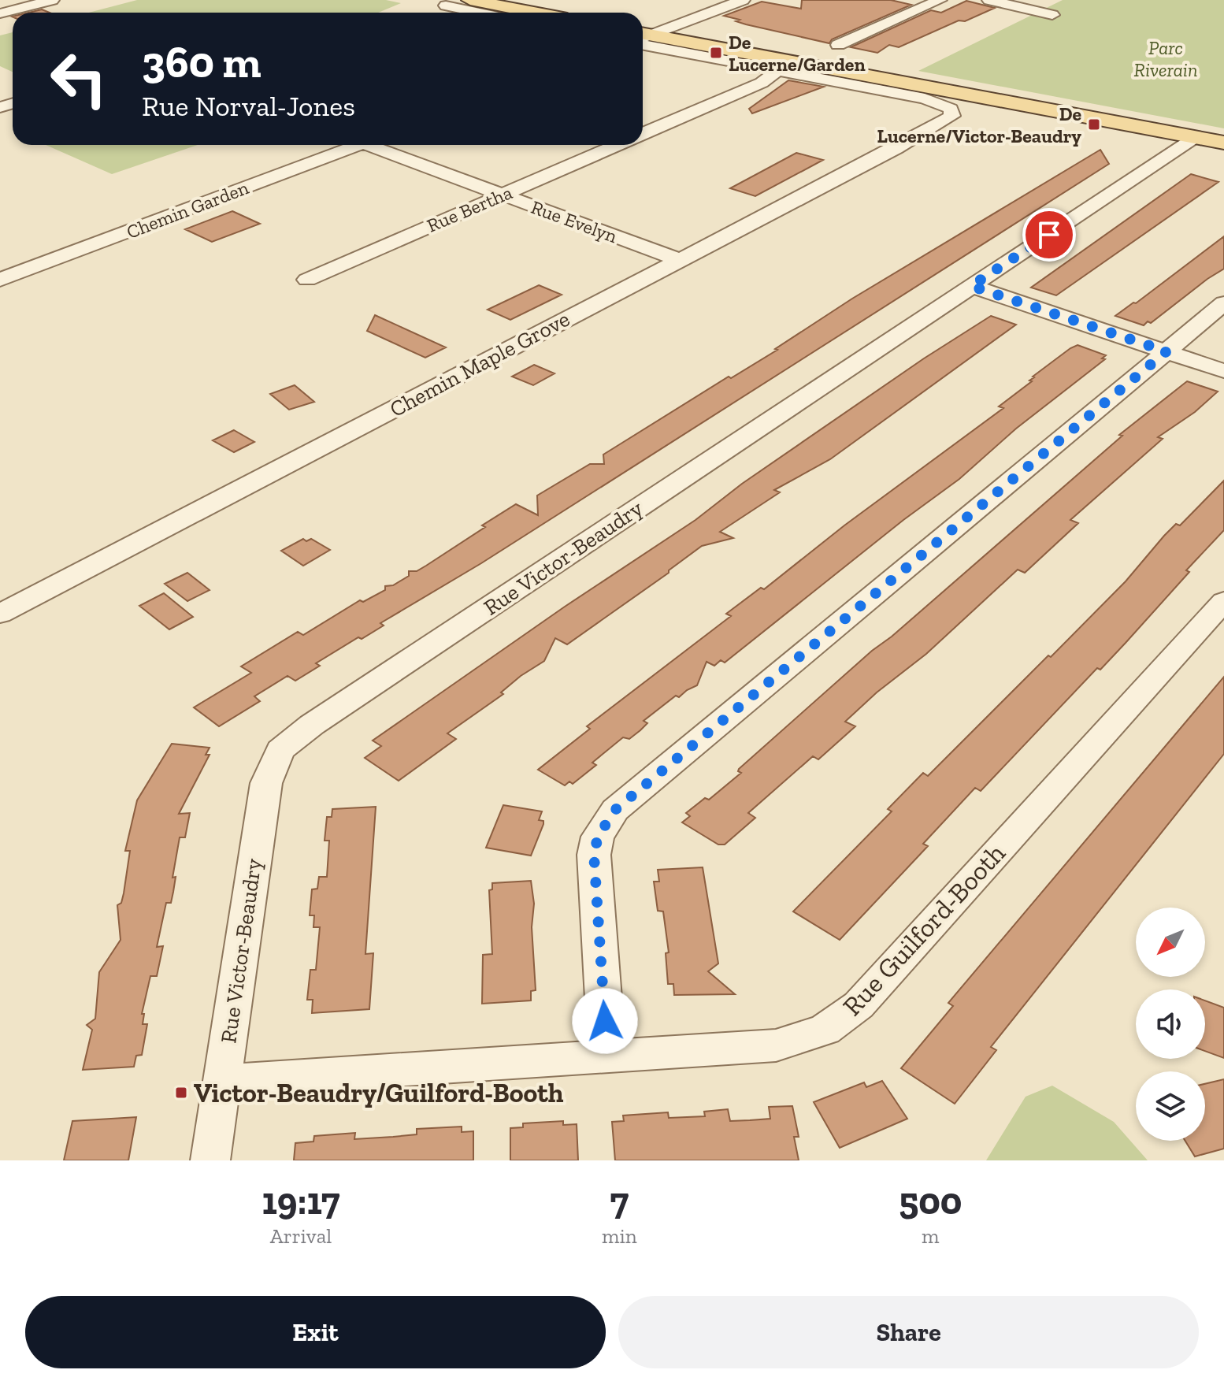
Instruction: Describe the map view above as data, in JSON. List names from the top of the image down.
{
  "streets": {
    "street": [
      "Rue Bertha",
      "Chemin Garden",
      "Rue Evelyn",
      "Chemin Maple Grove",
      "Rue Victor-Beaudry",
      "Rue Guilford-Booth"
    ]
  },
  "crossings": [
    ["Rue Bertha", "Rue Evelyn"],
    ["Rue Evelyn", "Chemin Maple Grove"],
    ["Rue Victor-Beaudry", "Rue Guilford-Booth"]
  ],
  "parks": ["Parc Riverain"],
  "places": {
    "transit": ["De Lucerne/Garden", "De Lucerne/Victor-Beaudry", "Victor-Beaudry/Guilford-Booth"]
  },
  "north": "bottom left",
  "page": {
    "turn": ["360 m", "Rue Norval-Jones"],
    "eta": [
      "19:17",
      "Arrival",
      "7",
      "min",
      "500",
      "m"
    ],
    "buttons": ["Exit", "Share"]
  }
}
